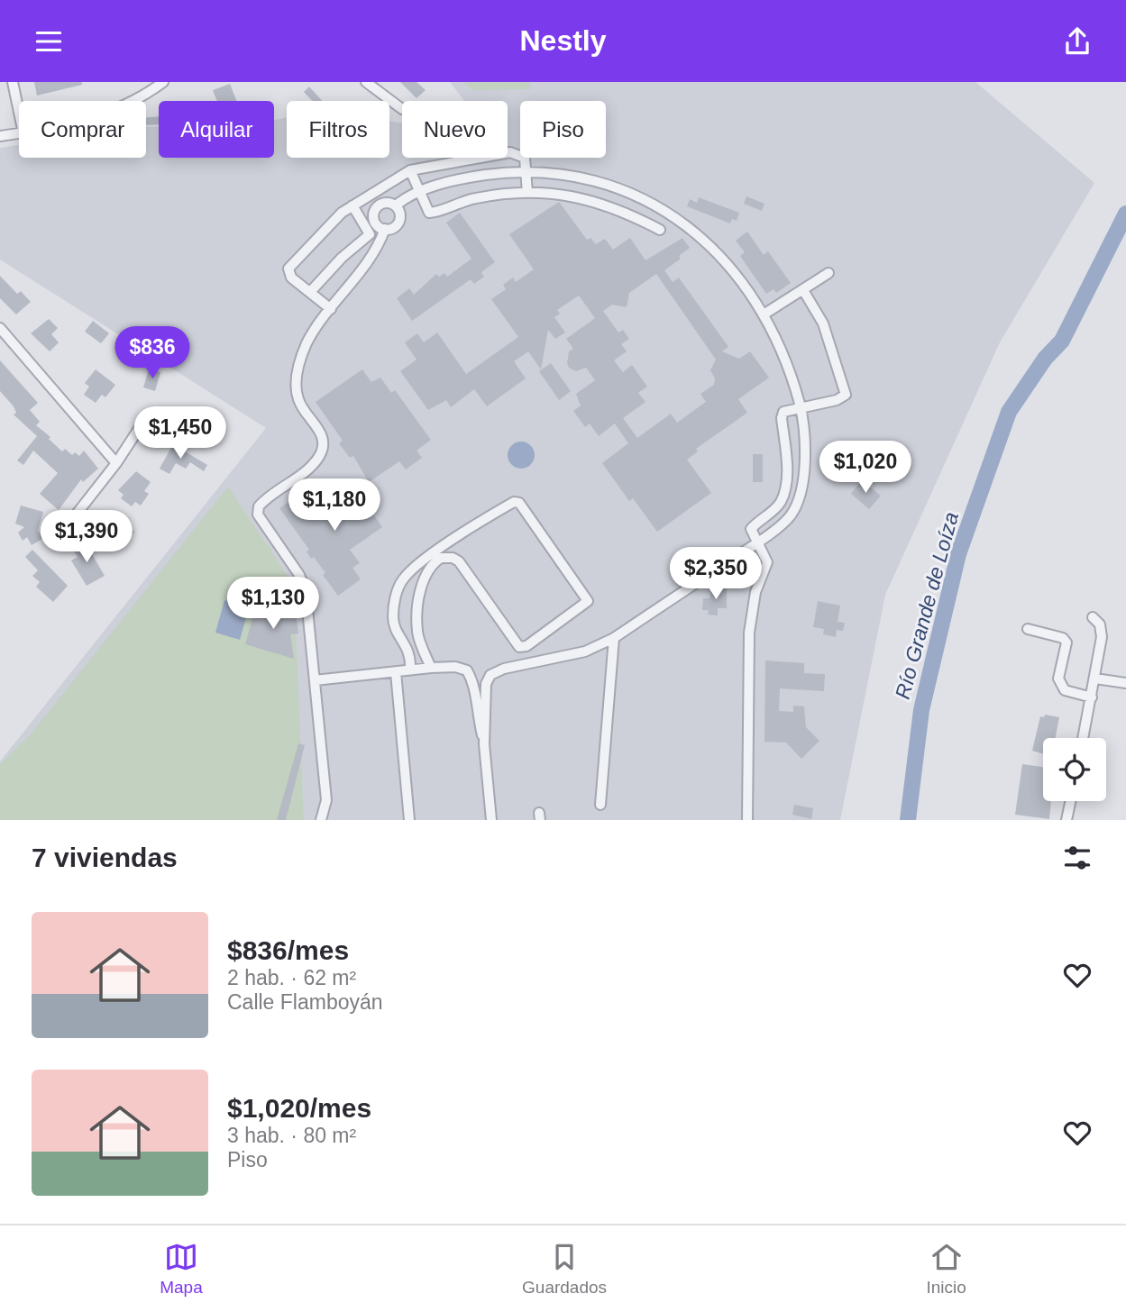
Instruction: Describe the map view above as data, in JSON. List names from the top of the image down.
{
  "water": ["Río Grande de Loíza"],
  "page": {
    "header": "Nestly",
    "chip": [
      "Comprar",
      "Alquilar",
      "Filtros",
      "Nuevo",
      "Piso"
    ],
    "price": [
      "$836",
      "$1,450",
      "$1,020",
      "$1,180",
      "$1,390",
      "$2,350",
      "$1,130"
    ],
    "heading": "7 viviendas",
    "list": [
      {
        "name": "$836/mes",
        "note": "2 hab. · 62 m² · Calle Flamboyán"
      },
      {
        "name": "$1,020/mes",
        "note": "3 hab. · 80 m² · Piso"
      }
    ],
    "tabs": ["Mapa", "Guardados", "Inicio"]
  }
}
